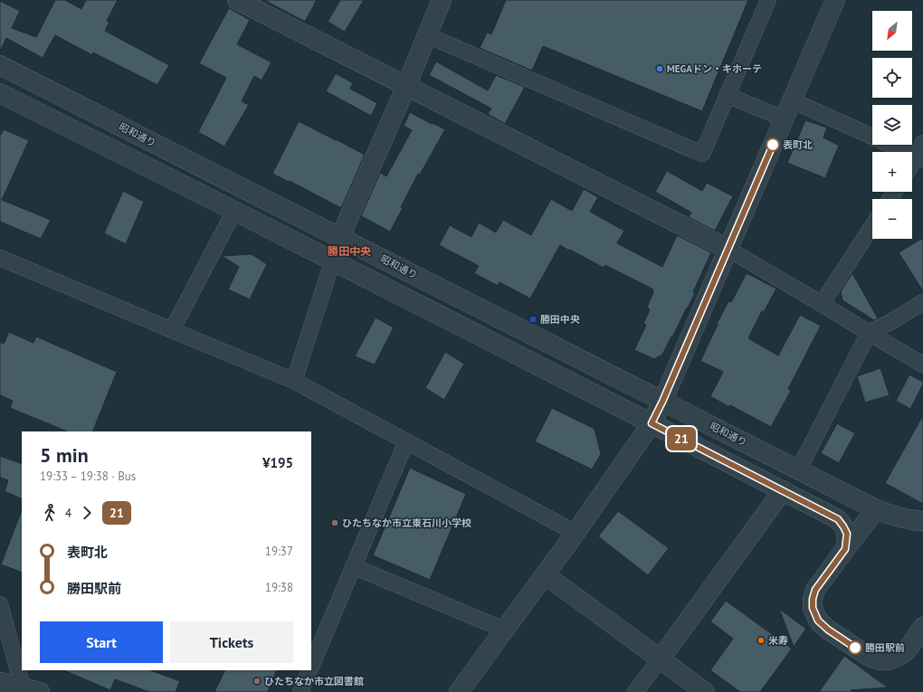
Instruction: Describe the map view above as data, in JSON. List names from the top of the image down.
{
  "streets": {
    "street": ["昭和通り"]
  },
  "districts": ["勝田中央"],
  "places": {
    "other": [
      "MEGAドン・キホーテ",
      "表町北",
      "ひたちなか市立東石川小学校",
      "米寿",
      "勝田駅前",
      "ひたちなか市立図書館"
    ],
    "transit": ["勝田中央"]
  },
  "lines": ["bus line 21"],
  "north": "bottom left",
  "page": {
    "on_map": "21",
    "map_buttons": ["+", "−"],
    "heading": ["5 min", "19:33 – 19:38 · Bus", "¥195"],
    "legs": ["4", "21"],
    "list": [
      {
        "name": "表町北",
        "value": "19:37"
      },
      {
        "name": "勝田駅前",
        "value": "19:38"
      }
    ],
    "buttons": ["Start", "Tickets"]
  }
}
